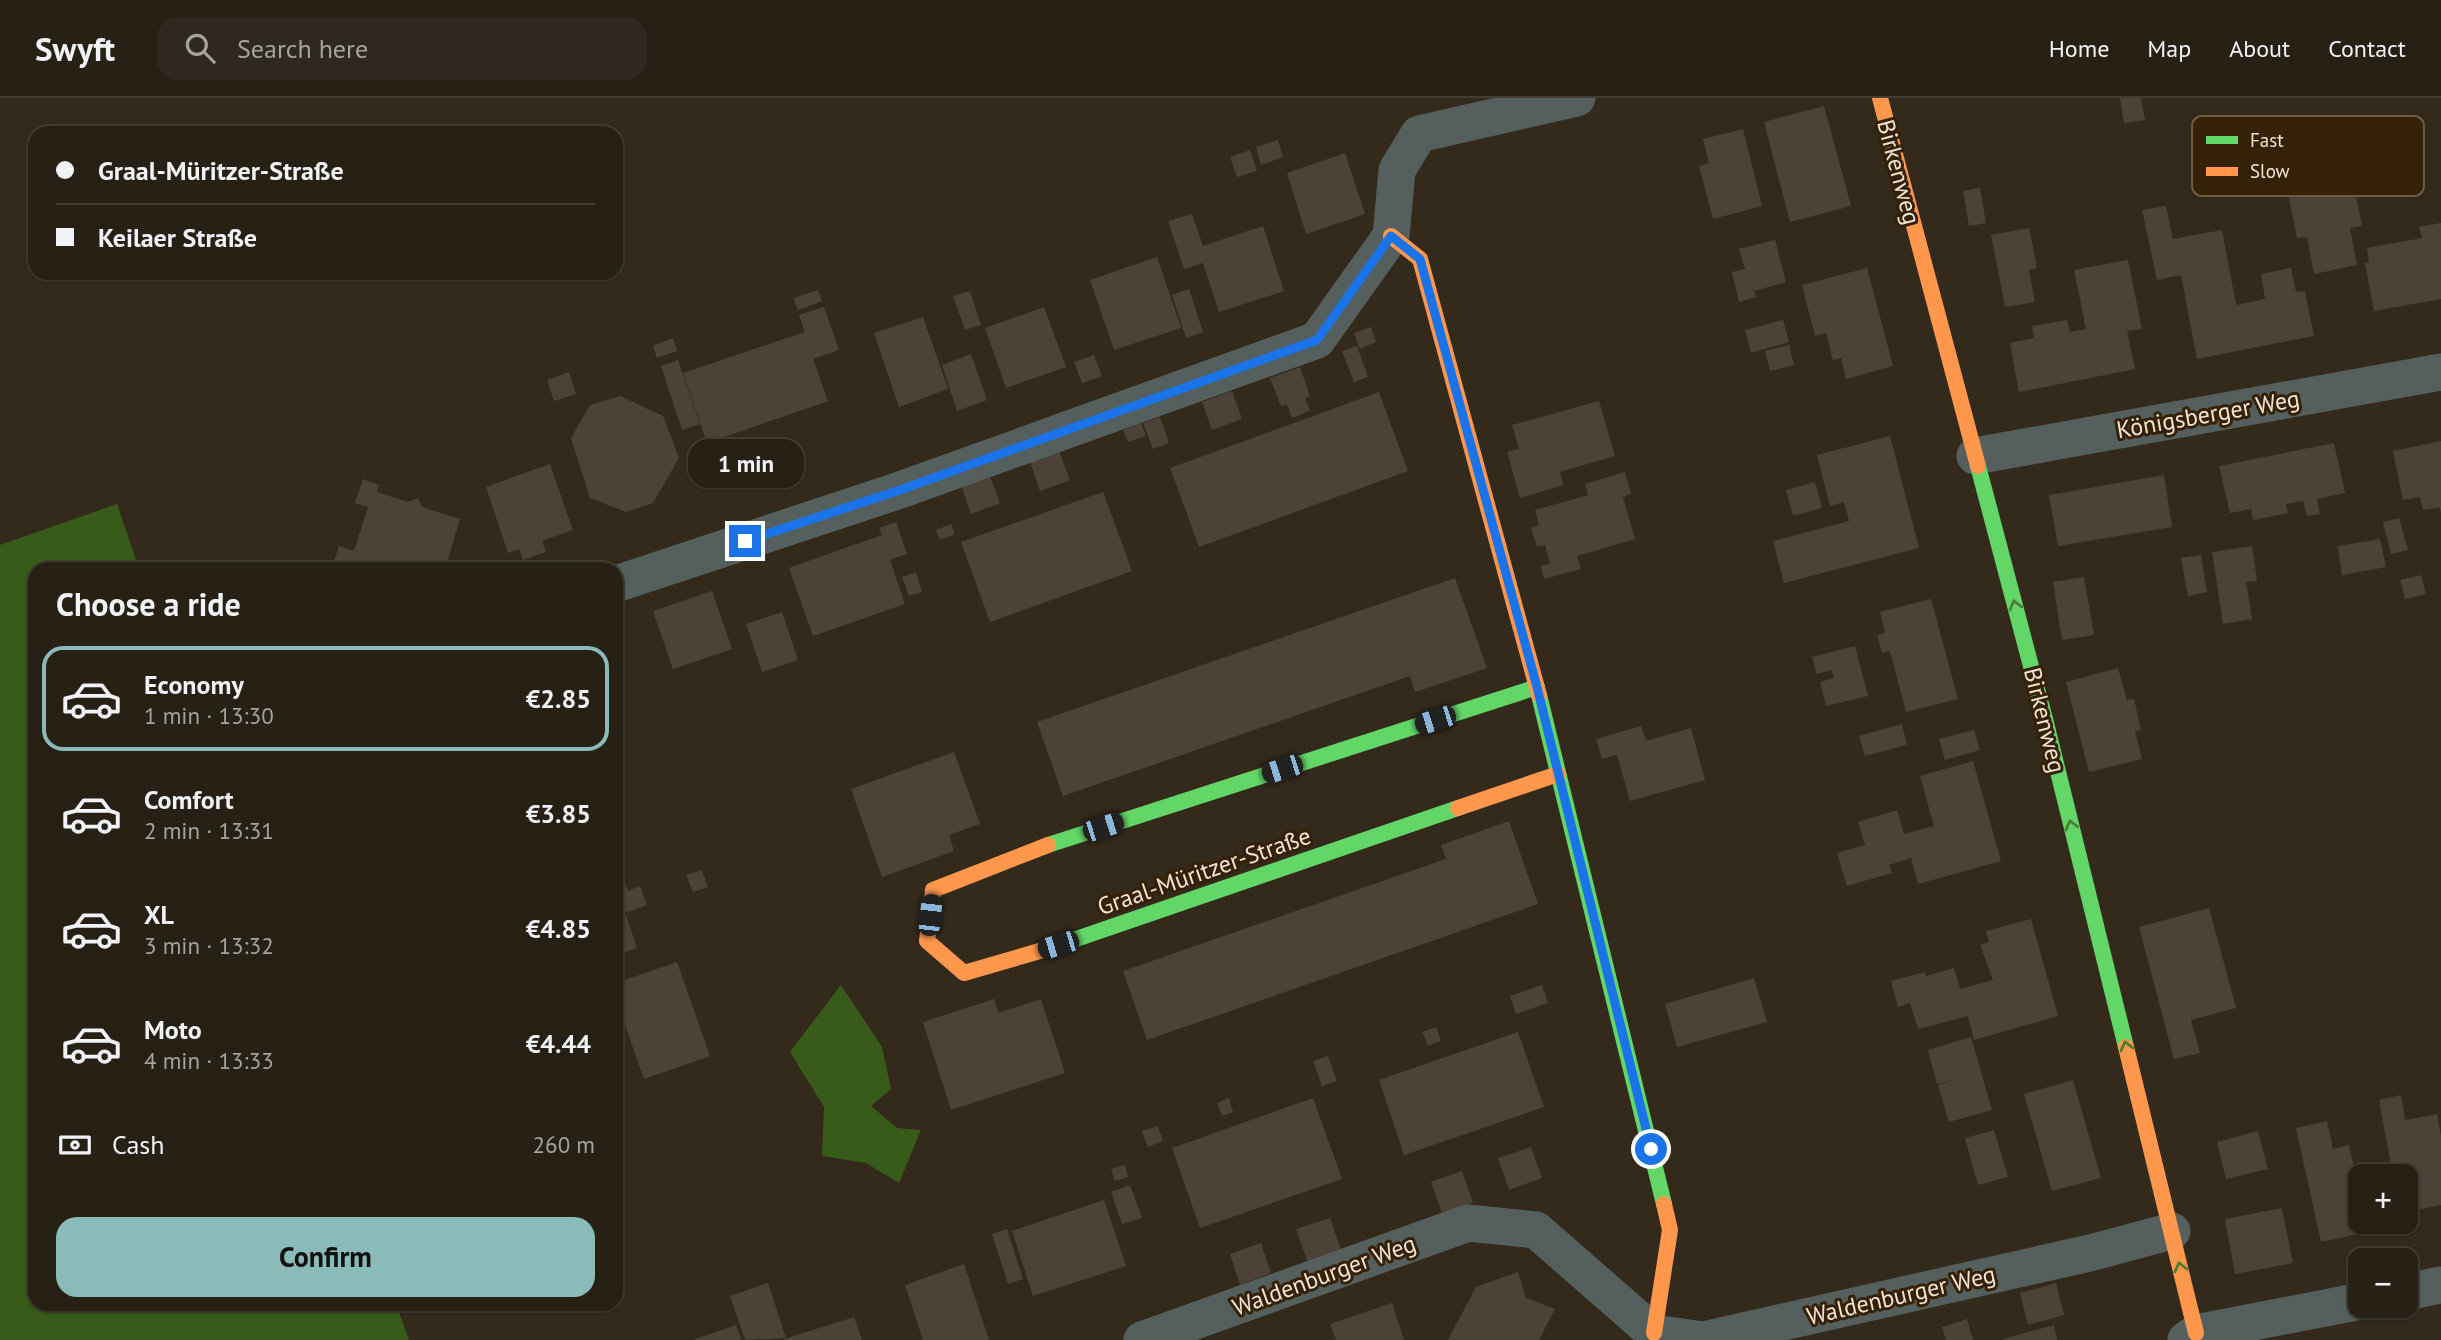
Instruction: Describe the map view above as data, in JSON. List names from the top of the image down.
{
  "streets": {
    "street": [
      "Birkenweg",
      "Königsberger Weg",
      "Graal-Müritzer-Straße",
      "Waldenburger Weg"
    ]
  },
  "crossings": [
    ["Birkenweg", "Königsberger Weg"],
    ["Birkenweg", "Waldenburger Weg"]
  ],
  "one_way": ["Birkenweg"],
  "legend": ["Fast", "Slow"],
  "page": {
    "header": "Swyft",
    "search": "Search here",
    "nav": [
      "Home",
      "Map",
      "About",
      "Contact"
    ],
    "banner": ["Graal-Müritzer-Straße", "Keilaer Straße"],
    "bubble": "1 min",
    "heading": "Choose a ride",
    "list": [
      {
        "name": "Economy",
        "note": "1 min · 13:30",
        "value": "€2.85"
      },
      {
        "name": "Comfort",
        "note": "2 min · 13:31",
        "value": "€3.85"
      },
      {
        "name": "XL",
        "note": "3 min · 13:32",
        "value": "€4.85"
      },
      {
        "name": "Moto",
        "note": "4 min · 13:33",
        "value": "€4.44"
      }
    ],
    "pay": ["Cash", "260 m"],
    "map_buttons": ["+", "−"],
    "buttons": "Confirm"
  }
}
